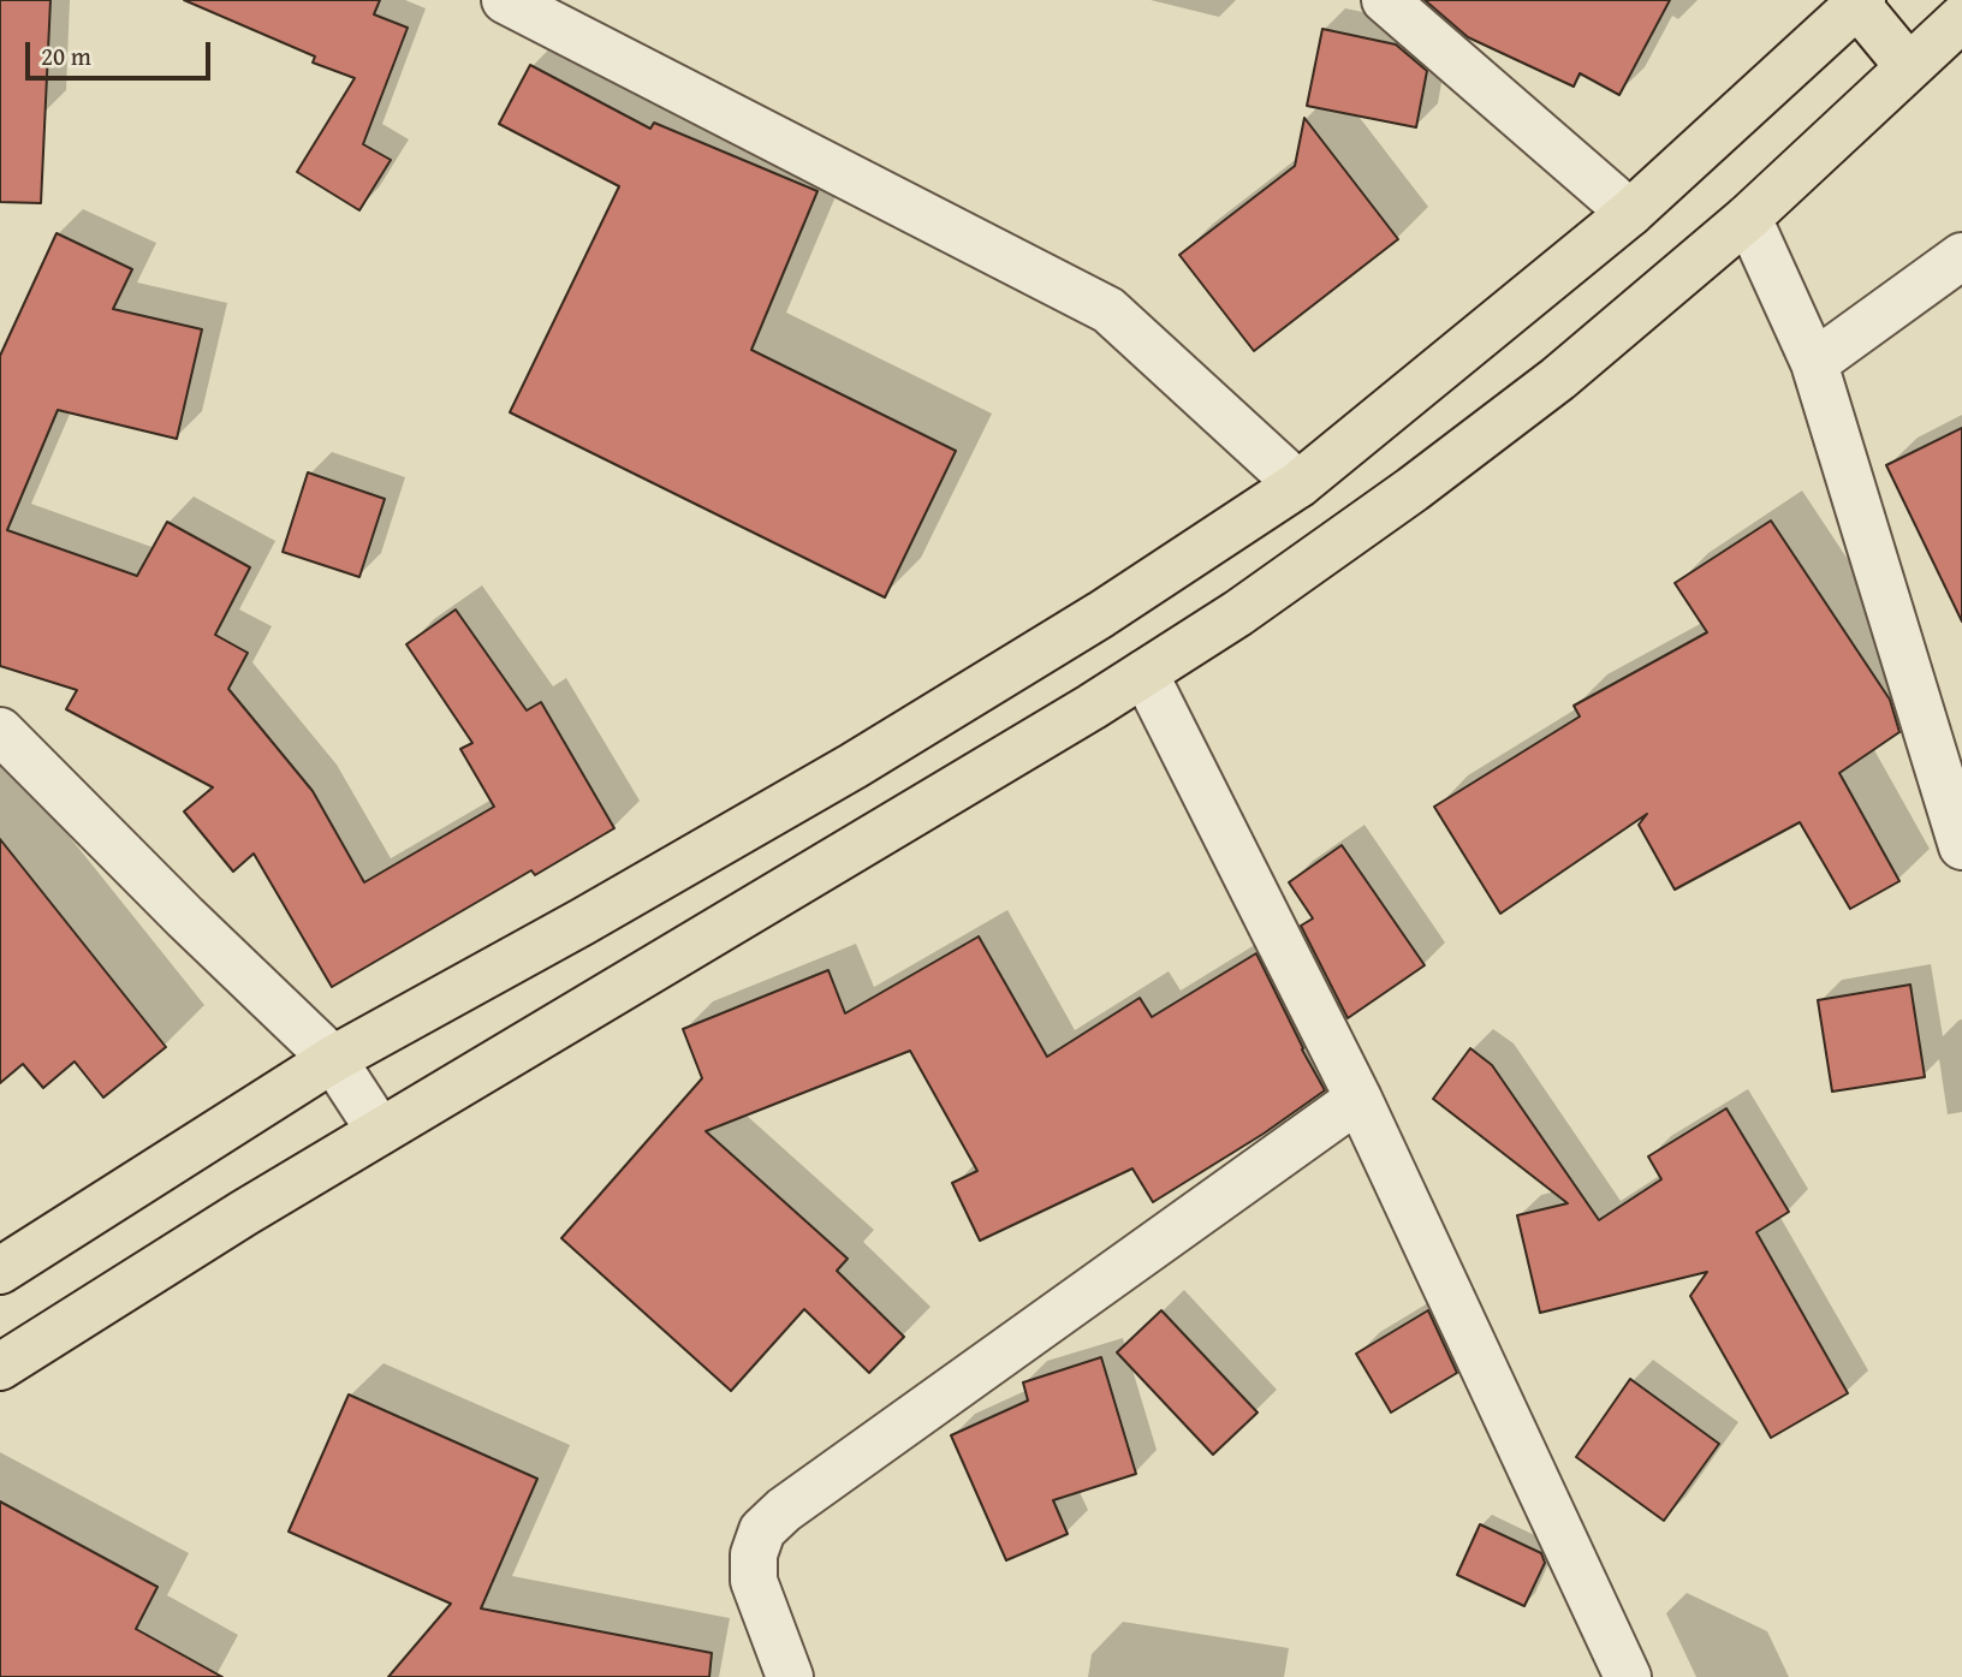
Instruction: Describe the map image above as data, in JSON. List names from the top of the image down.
{
  "scale_bar": "20 m"
}
